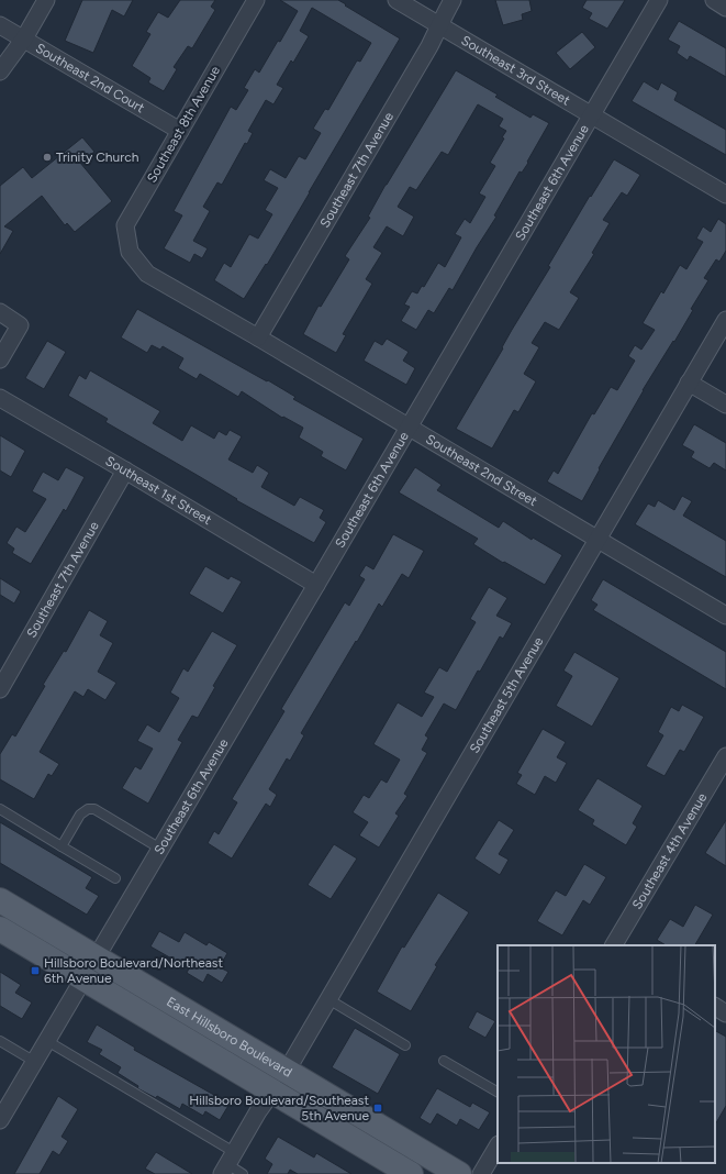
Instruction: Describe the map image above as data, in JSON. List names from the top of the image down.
{
  "streets": {
    "main road": ["East Hillsboro Boulevard"],
    "street": [
      "Southeast 3rd Street",
      "Southeast 2nd Court",
      "Southeast 8th Avenue",
      "Southeast 7th Avenue",
      "Southeast 6th Avenue",
      "Southeast 2nd Street",
      "Southeast 1st Street",
      "Southeast 5th Avenue",
      "Southeast 4th Avenue"
    ]
  },
  "crossings": [
    ["Southeast 3rd Street", "Southeast 7th Avenue"],
    ["Southeast 3rd Street", "Southeast 6th Avenue"],
    ["Southeast 2nd Court", "Southeast 8th Avenue"],
    ["Southeast 8th Avenue", "Southeast 2nd Street"],
    ["Southeast 7th Avenue", "Southeast 2nd Street"],
    ["Southeast 7th Avenue", "Southeast 1st Street"],
    ["Southeast 6th Avenue", "Southeast 2nd Street"],
    ["Southeast 6th Avenue", "Southeast 1st Street"],
    ["Southeast 6th Avenue", "East Hillsboro Boulevard"],
    ["Southeast 2nd Street", "Southeast 5th Avenue"],
    ["Southeast 5th Avenue", "East Hillsboro Boulevard"]
  ],
  "places": {
    "other": ["Trinity Church"],
    "transit": ["Hillsboro Boulevard/Northeast 6th Avenue", "Hillsboro Boulevard/Southeast 5th Avenue"]
  }
}
